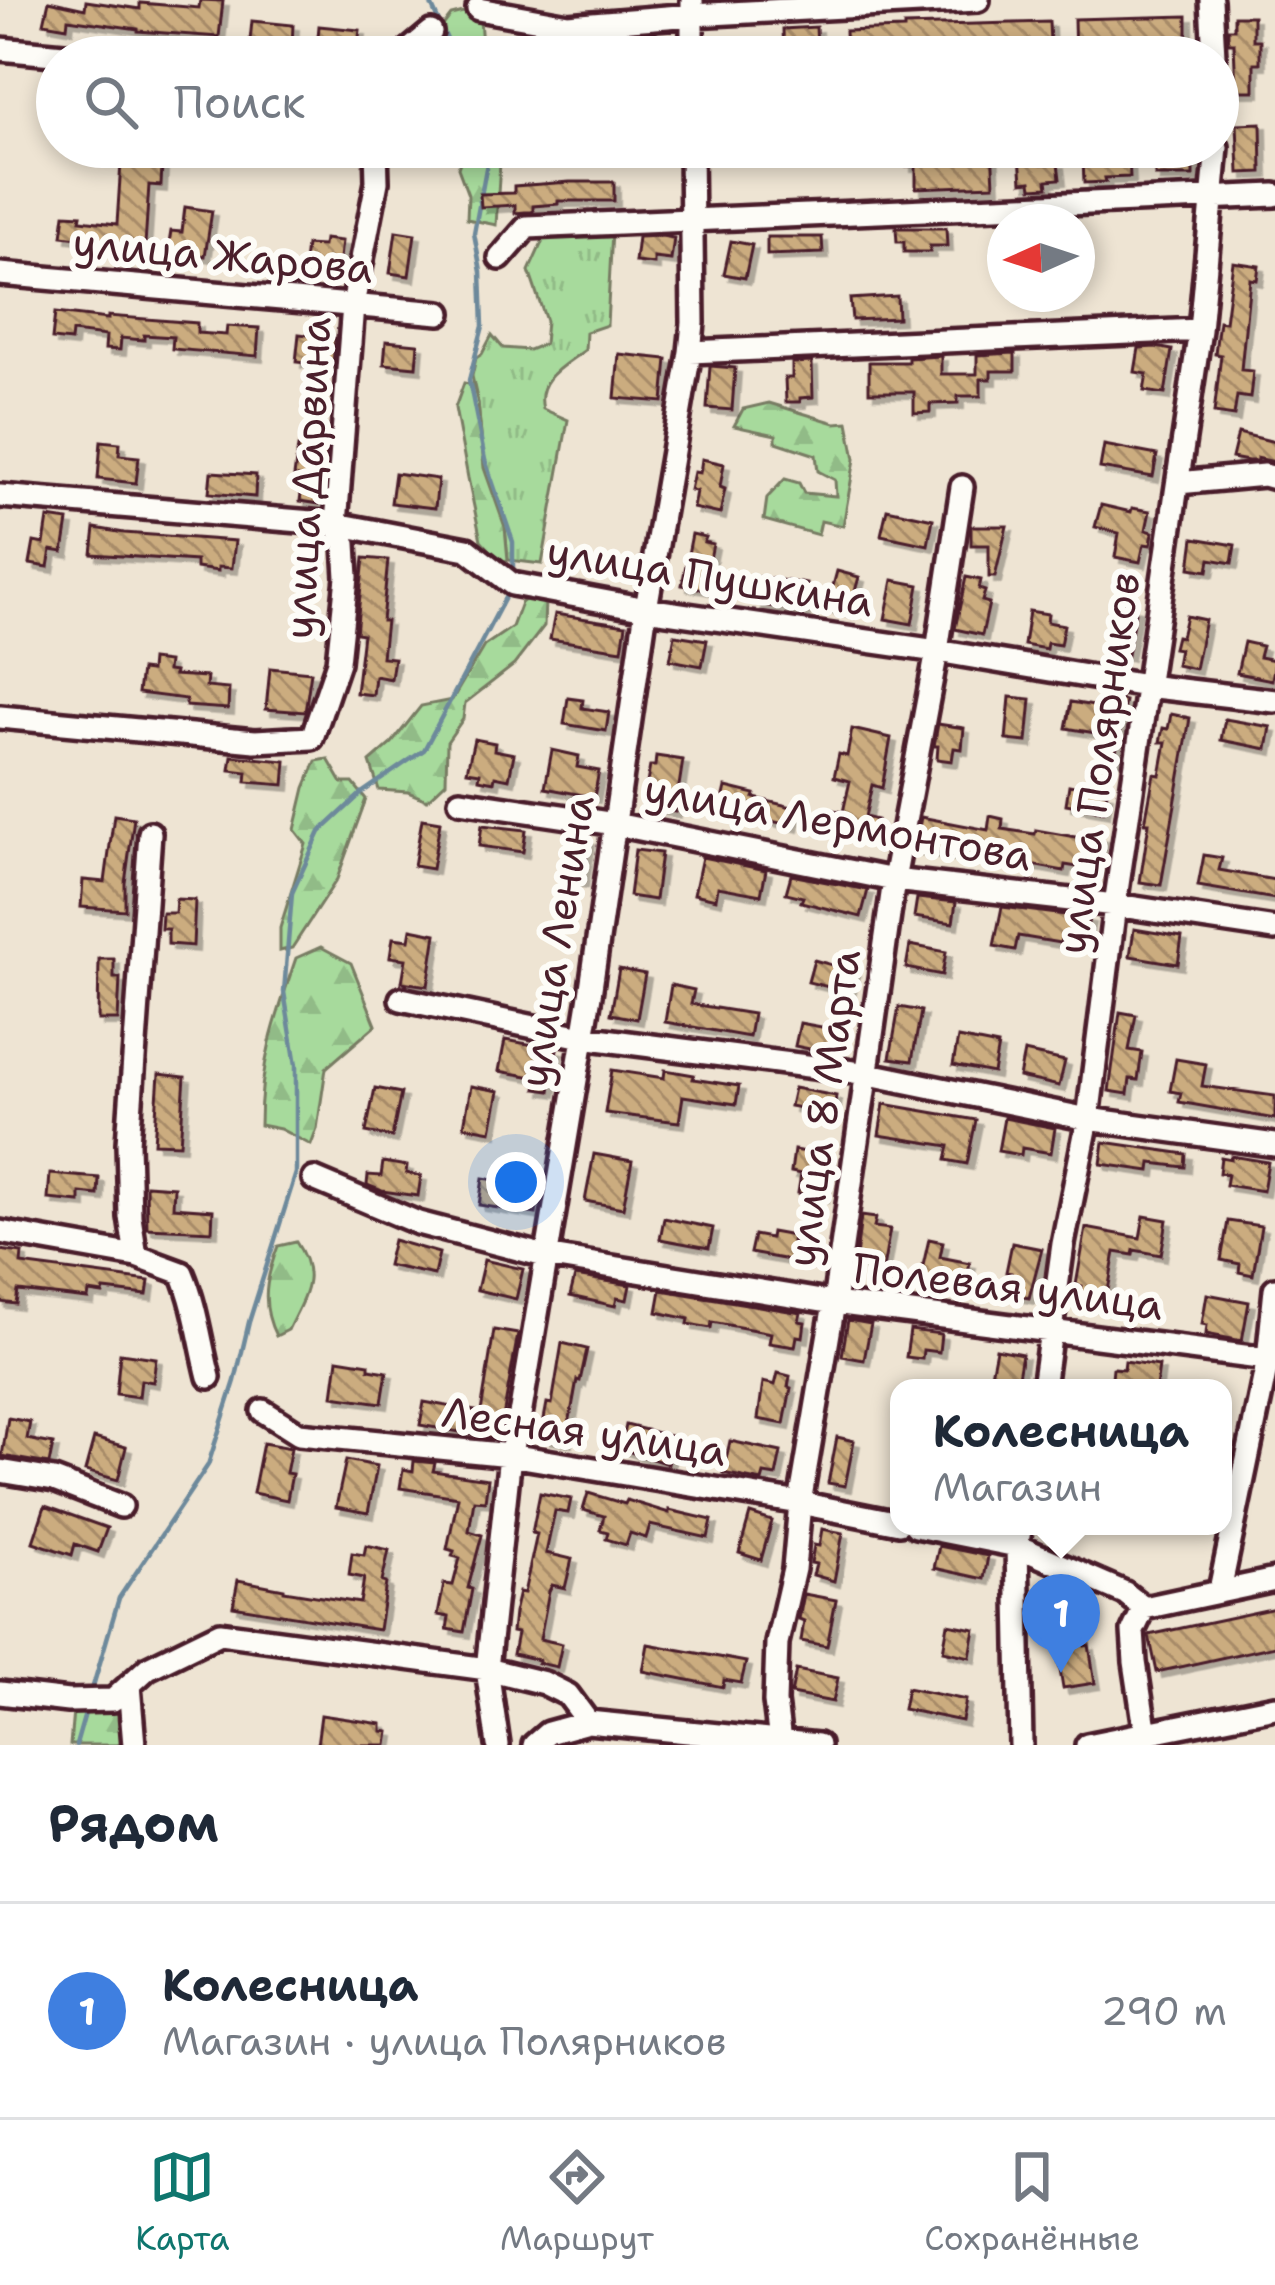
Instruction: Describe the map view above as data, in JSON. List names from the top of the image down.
{
  "streets": {
    "street": [
      "улица Жарова",
      "улица Дарвина",
      "улица Пушкина",
      "улица Полярников",
      "улица Лермонтова",
      "улица Ленина",
      "улица 8 Марта",
      "Полевая улица",
      "Лесная улица"
    ]
  },
  "crossings": [
    ["улица Жарова", "улица Дарвина"],
    ["улица Дарвина", "улица Пушкина"],
    ["улица Пушкина", "улица Полярников"],
    ["улица Пушкина", "улица Ленина"],
    ["улица Пушкина", "улица 8 Марта"],
    ["улица Полярников", "улица Лермонтова"],
    ["улица Полярников", "Полевая улица"],
    ["улица Лермонтова", "улица Ленина"],
    ["улица Лермонтова", "улица 8 Марта"],
    ["улица Ленина", "Полевая улица"],
    ["улица Ленина", "Лесная улица"],
    ["улица 8 Марта", "Полевая улица"],
    ["улица 8 Марта", "Лесная улица"]
  ],
  "north": "left",
  "page": {
    "search": "Поиск",
    "popup": ["Колесница", "Магазин"],
    "pins": "1",
    "heading": "Рядом",
    "list": [
      {
        "mark": "1",
        "name": "Колесница",
        "note": "Магазин · улица Полярников",
        "value": "290 m"
      }
    ],
    "nav": ["Карта", "Маршрут", "Сохранённые"]
  }
}
